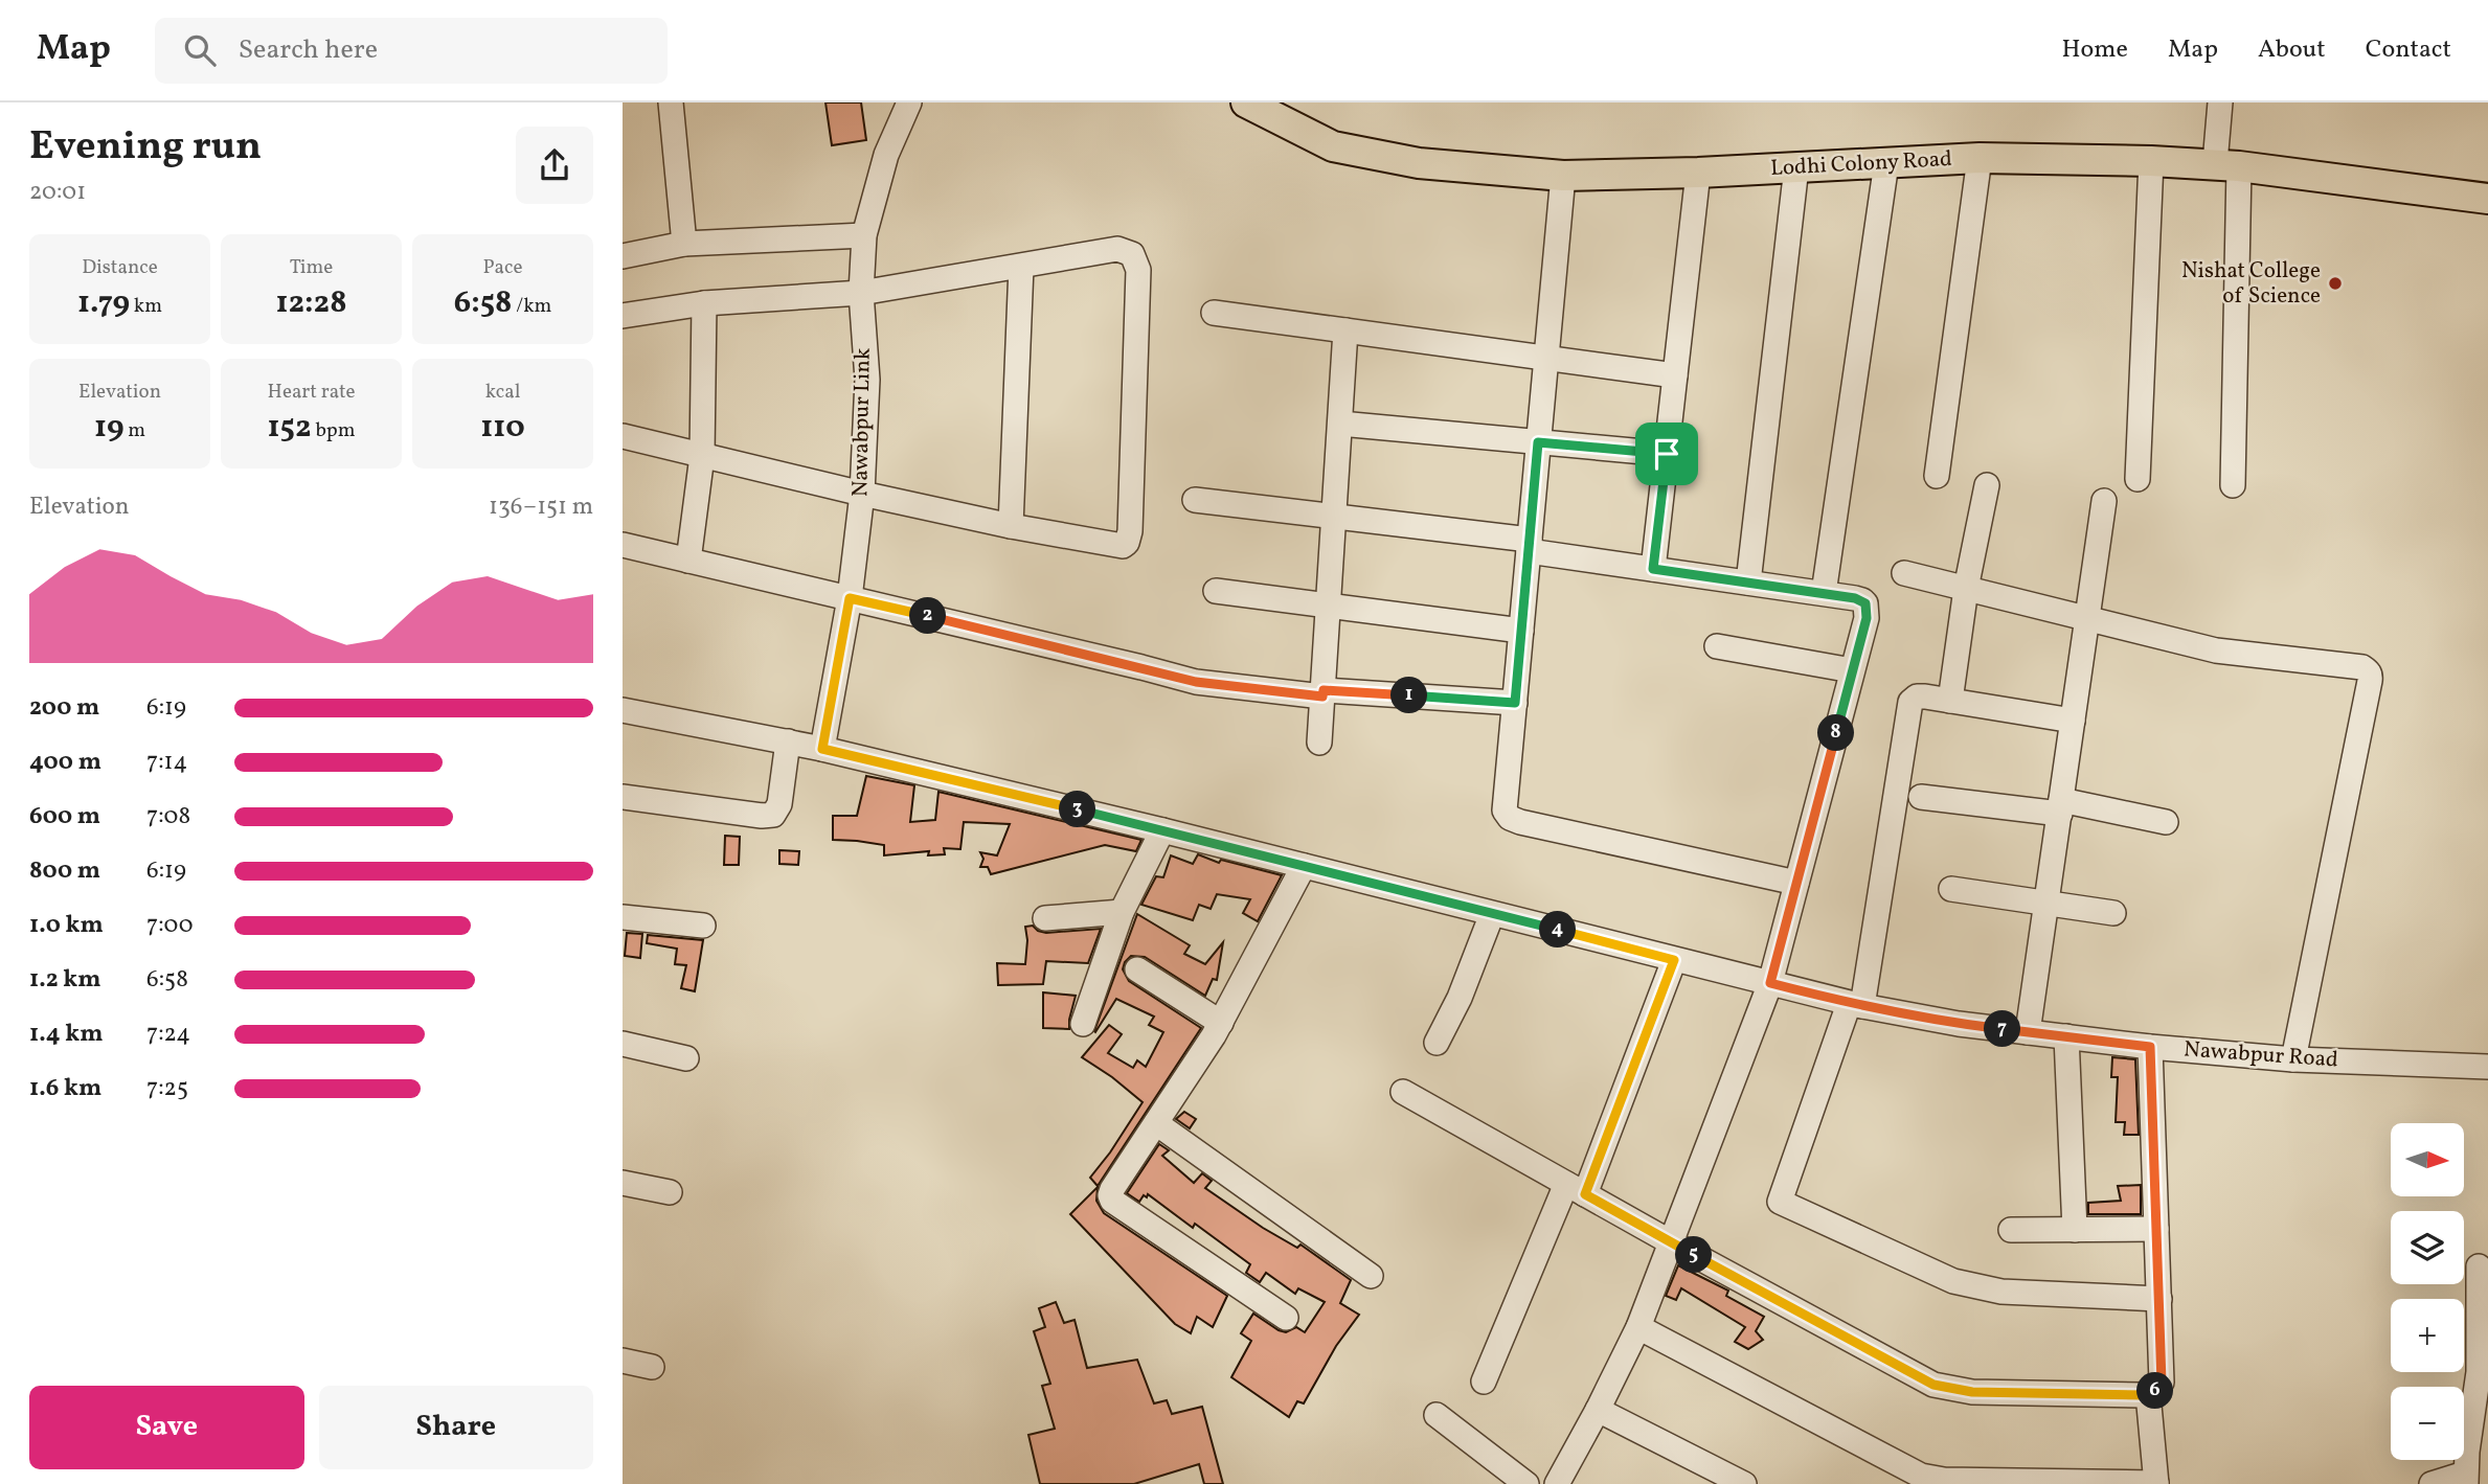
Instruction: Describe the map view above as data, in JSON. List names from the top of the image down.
{
  "streets": {
    "main road": ["Lodhi Colony Road"],
    "street": ["Nawabpur Link", "Nawabpur Road"]
  },
  "crossings": [
    ["Nawabpur Link", "Nawabpur Road"]
  ],
  "places": ["Nishat College of Science"],
  "north": "right",
  "page": {
    "header": "Map",
    "search": "Search here",
    "nav": [
      "Home",
      "Map",
      "About",
      "Contact"
    ],
    "heading": ["Evening run", "20:01"],
    "stats": [
      ["Distance", "1.79 km"],
      ["Time", "12:28"],
      ["Pace", "6:58 /km"],
      ["Elevation", "19 m"],
      ["Heart rate", "152 bpm"],
      ["kcal", "110"]
    ],
    "chart": ["Elevation", "136–151 m"],
    "pins": [
      "2",
      "1",
      "8",
      "3",
      "4",
      "7",
      "5",
      "6"
    ],
    "list": [
      {
        "name": "200 m",
        "note": "6:19"
      },
      {
        "name": "400 m",
        "note": "7:14"
      },
      {
        "name": "600 m",
        "note": "7:08"
      },
      {
        "name": "800 m",
        "note": "6:19"
      },
      {
        "name": "1.0 km",
        "note": "7:00"
      },
      {
        "name": "1.2 km",
        "note": "6:58"
      },
      {
        "name": "1.4 km",
        "note": "7:24"
      },
      {
        "name": "1.6 km",
        "note": "7:25"
      }
    ],
    "map_buttons": ["+", "−"],
    "buttons": ["Save", "Share"]
  }
}
